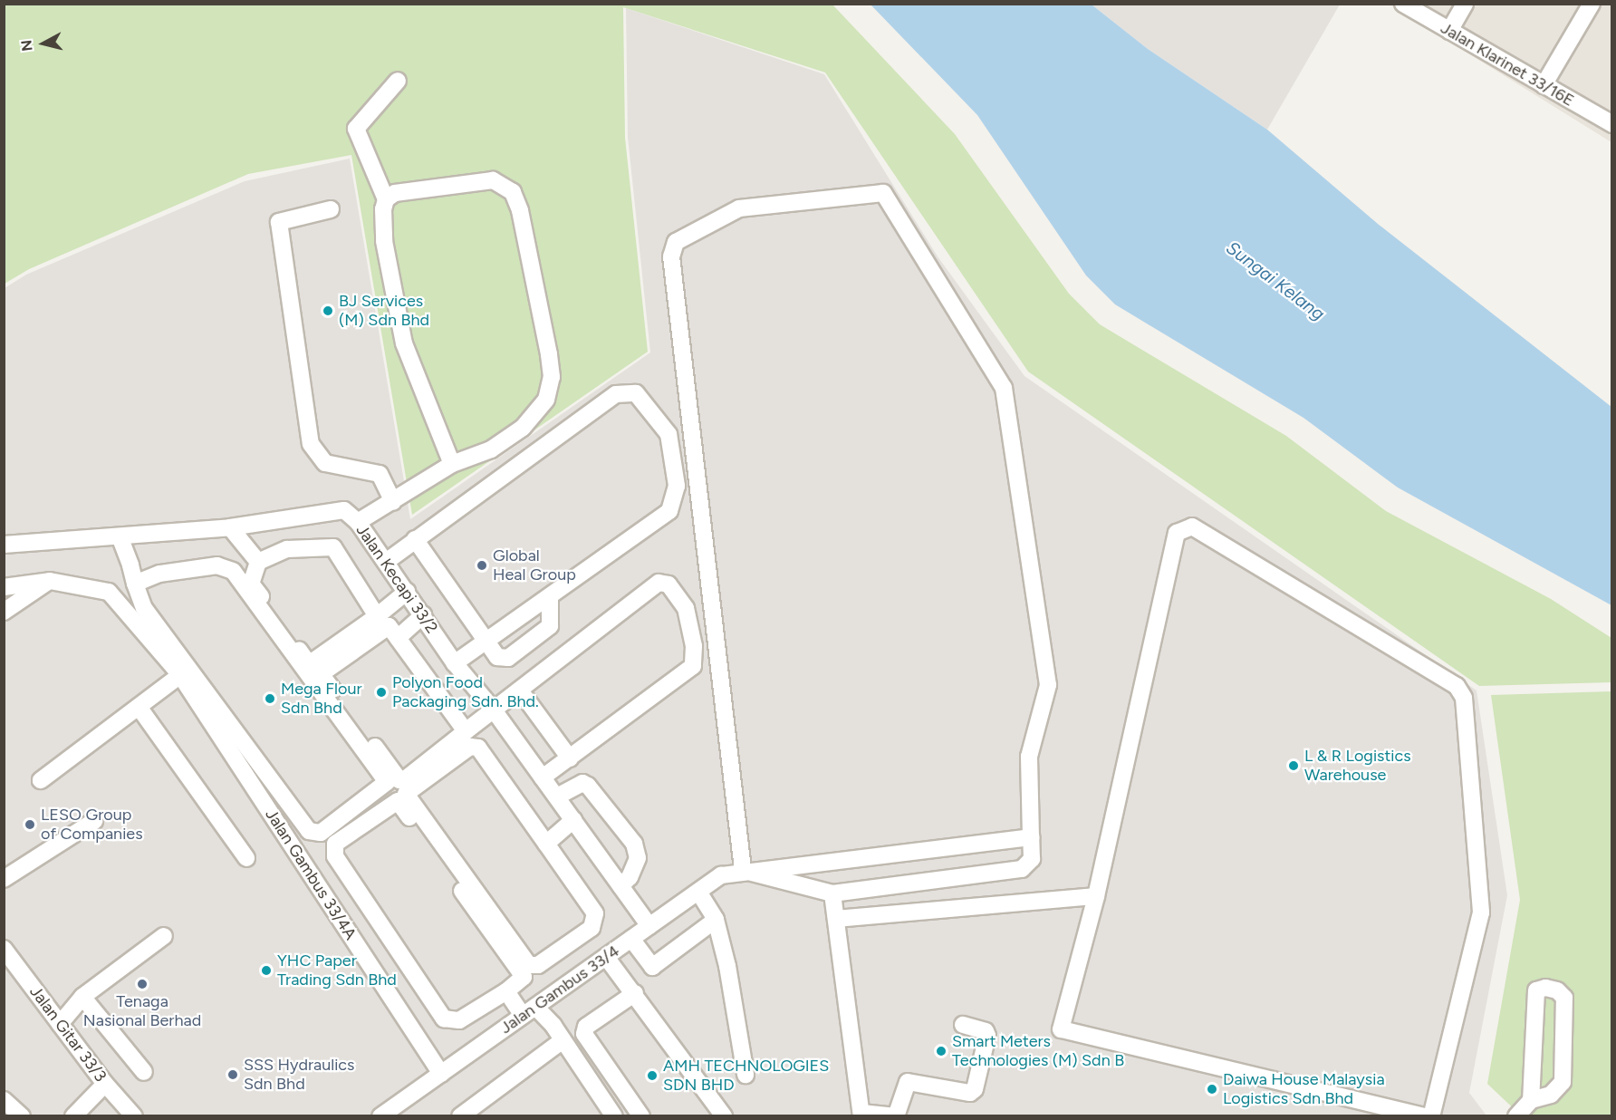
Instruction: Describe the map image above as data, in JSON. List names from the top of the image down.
{
  "streets": {
    "street": [
      "Jalan Klarinet 33/16E",
      "Jalan Kecapi 33/2",
      "Jalan Gambus 33/4A",
      "Jalan Gambus 33/4",
      "Jalan Gitar 33/3"
    ]
  },
  "crossings": [
    ["Jalan Kecapi 33/2", "Jalan Gambus 33/4"],
    ["Jalan Gambus 33/4A", "Jalan Gambus 33/4"]
  ],
  "water": ["Sungai Kelang"],
  "places": [
    "BJ Services (M) Sdn Bhd",
    "Global Heal Group",
    "Polyon Food Packaging Sdn. Bhd.",
    "Mega Flour Sdn Bhd",
    "L & R Logistics Warehouse",
    "LESO Group of Companies",
    "YHC Paper Trading Sdn Bhd",
    "Tenaga Nasional Berhad",
    "Smart Meters Technologies (M) Sdn B",
    "SSS Hydraulics Sdn Bhd",
    "AMH TECHNOLOGIES SDN BHD",
    "Daiwa House Malaysia Logistics Sdn Bhd"
  ],
  "north": "left"
}
